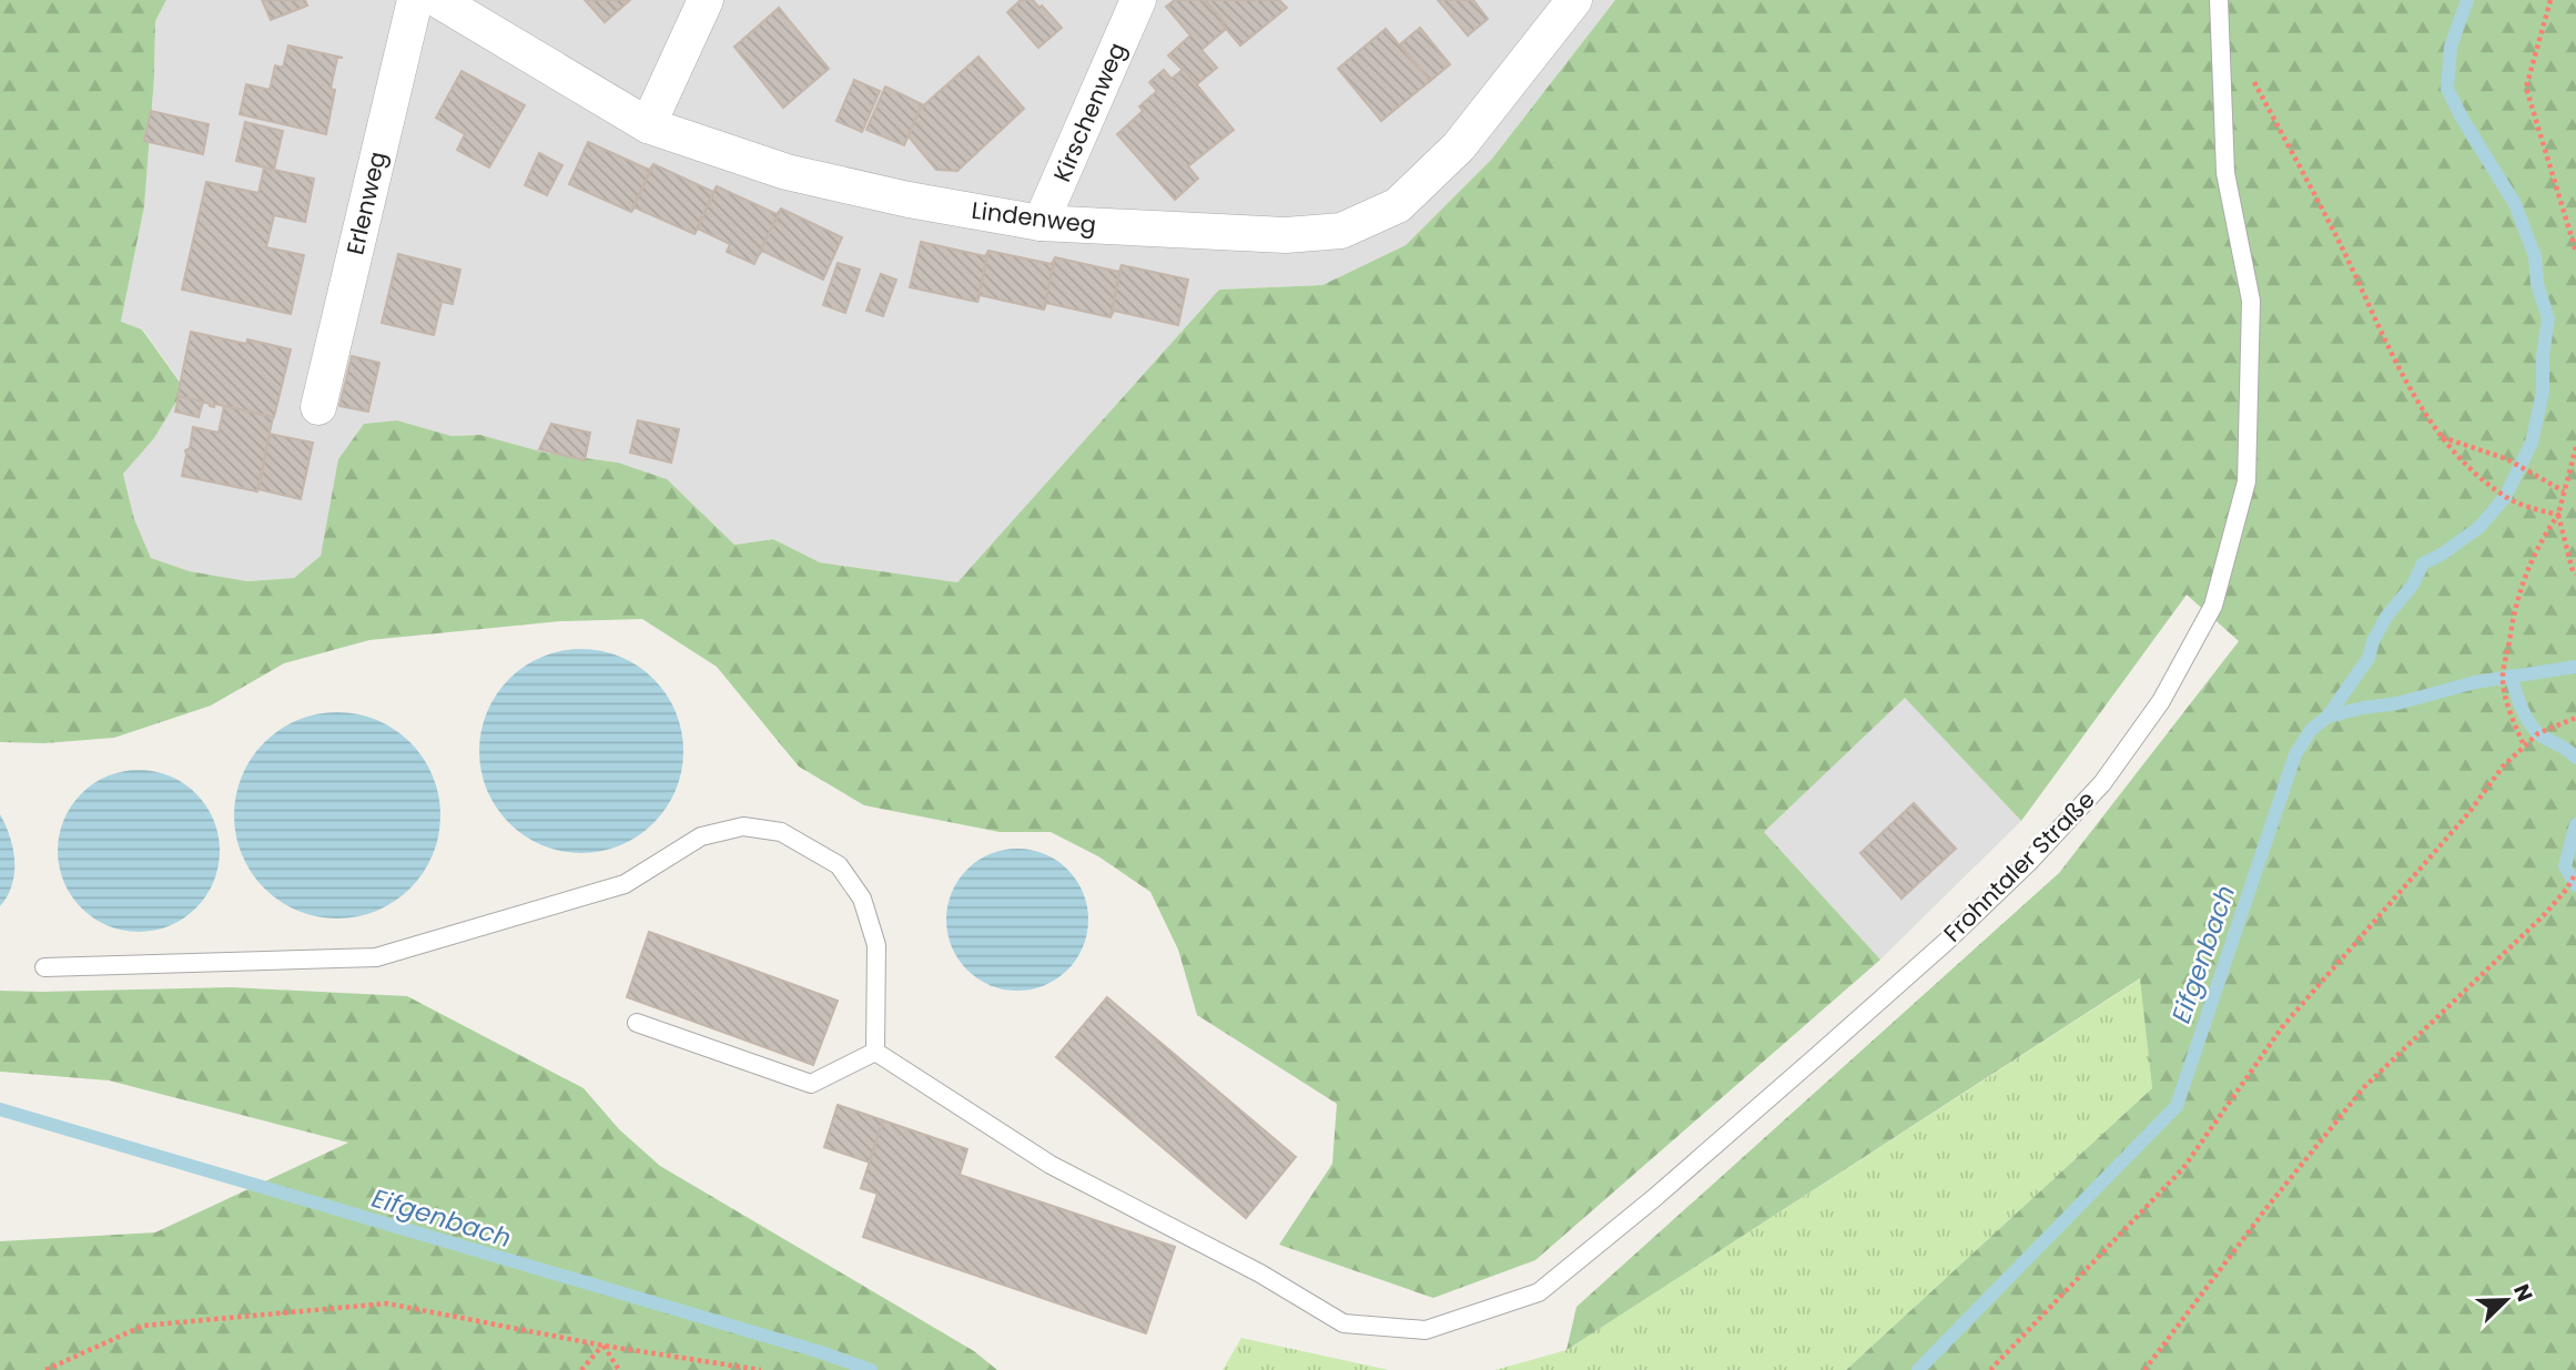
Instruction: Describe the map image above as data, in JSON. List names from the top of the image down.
{
  "streets": {
    "street": ["Kirschenweg", "Erlenweg", "Lindenweg"],
    "lane": ["Frohntaler Straße"]
  },
  "crossings": [
    ["Kirschenweg", "Lindenweg"]
  ],
  "water": ["Eifgenbach"],
  "north": "top right"
}
